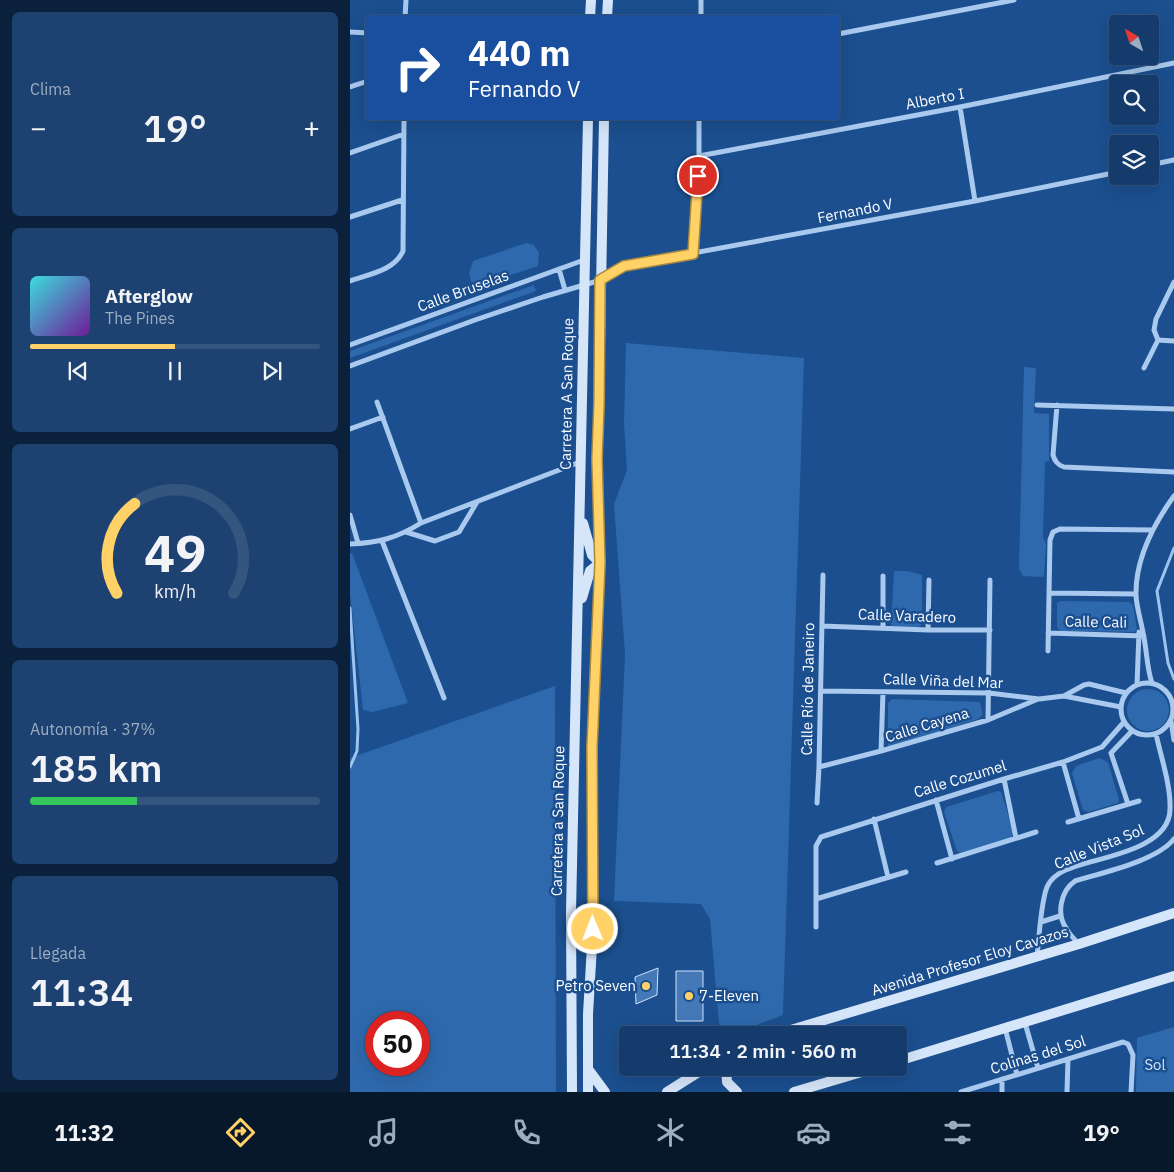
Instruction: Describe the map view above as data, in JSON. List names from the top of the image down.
{
  "streets": {
    "main road": ["Carretera A San Roque", "Carretera a San Roque", "Avenida Profesor Eloy Cavazos"],
    "street": [
      "Alberto I",
      "Fernando V",
      "Calle Bruselas",
      "Calle Varadero",
      "Calle Cali",
      "Calle Viña del Mar",
      "Calle Río de Janeiro",
      "Calle Cayena",
      "Calle Cozumel",
      "Calle Vista Sol",
      "Colinas del Sol"
    ]
  },
  "crossings": [
    ["Fernando V", "Calle Bruselas"],
    ["Fernando V", "Carretera A San Roque"],
    ["Fernando V", "Carretera a San Roque"],
    ["Calle Bruselas", "Carretera A San Roque"],
    ["Carretera A San Roque", "Carretera a San Roque"],
    ["Calle Varadero", "Calle Río de Janeiro"],
    ["Calle Viña del Mar", "Calle Río de Janeiro"],
    ["Calle Viña del Mar", "Calle Cayena"],
    ["Calle Viña del Mar", "Calle Cozumel"],
    ["Calle Viña del Mar", "Calle Vista Sol"],
    ["Calle Río de Janeiro", "Calle Cayena"],
    ["Calle Cozumel", "Calle Vista Sol"],
    ["Calle Vista Sol", "Avenida Profesor Eloy Cavazos"]
  ],
  "parks": ["Sol"],
  "places": ["Petro Seven", "7-Eleven"],
  "north": "top left",
  "page": {
    "tile": [
      "Clima",
      ["Autonomía · 37%", "185 km"],
      ["Llegada", "11:34"]
    ],
    "turn": ["440 m", "Fernando V"],
    "heat": ["−", "19°", "+"],
    "song": ["Afterglow", "The Pines"],
    "limit": "50",
    "trip": "11:34 · 2 min · 560 m",
    "tabs": ["11:32", "19°"],
    "gauge": ["49", "km/h"]
  }
}
